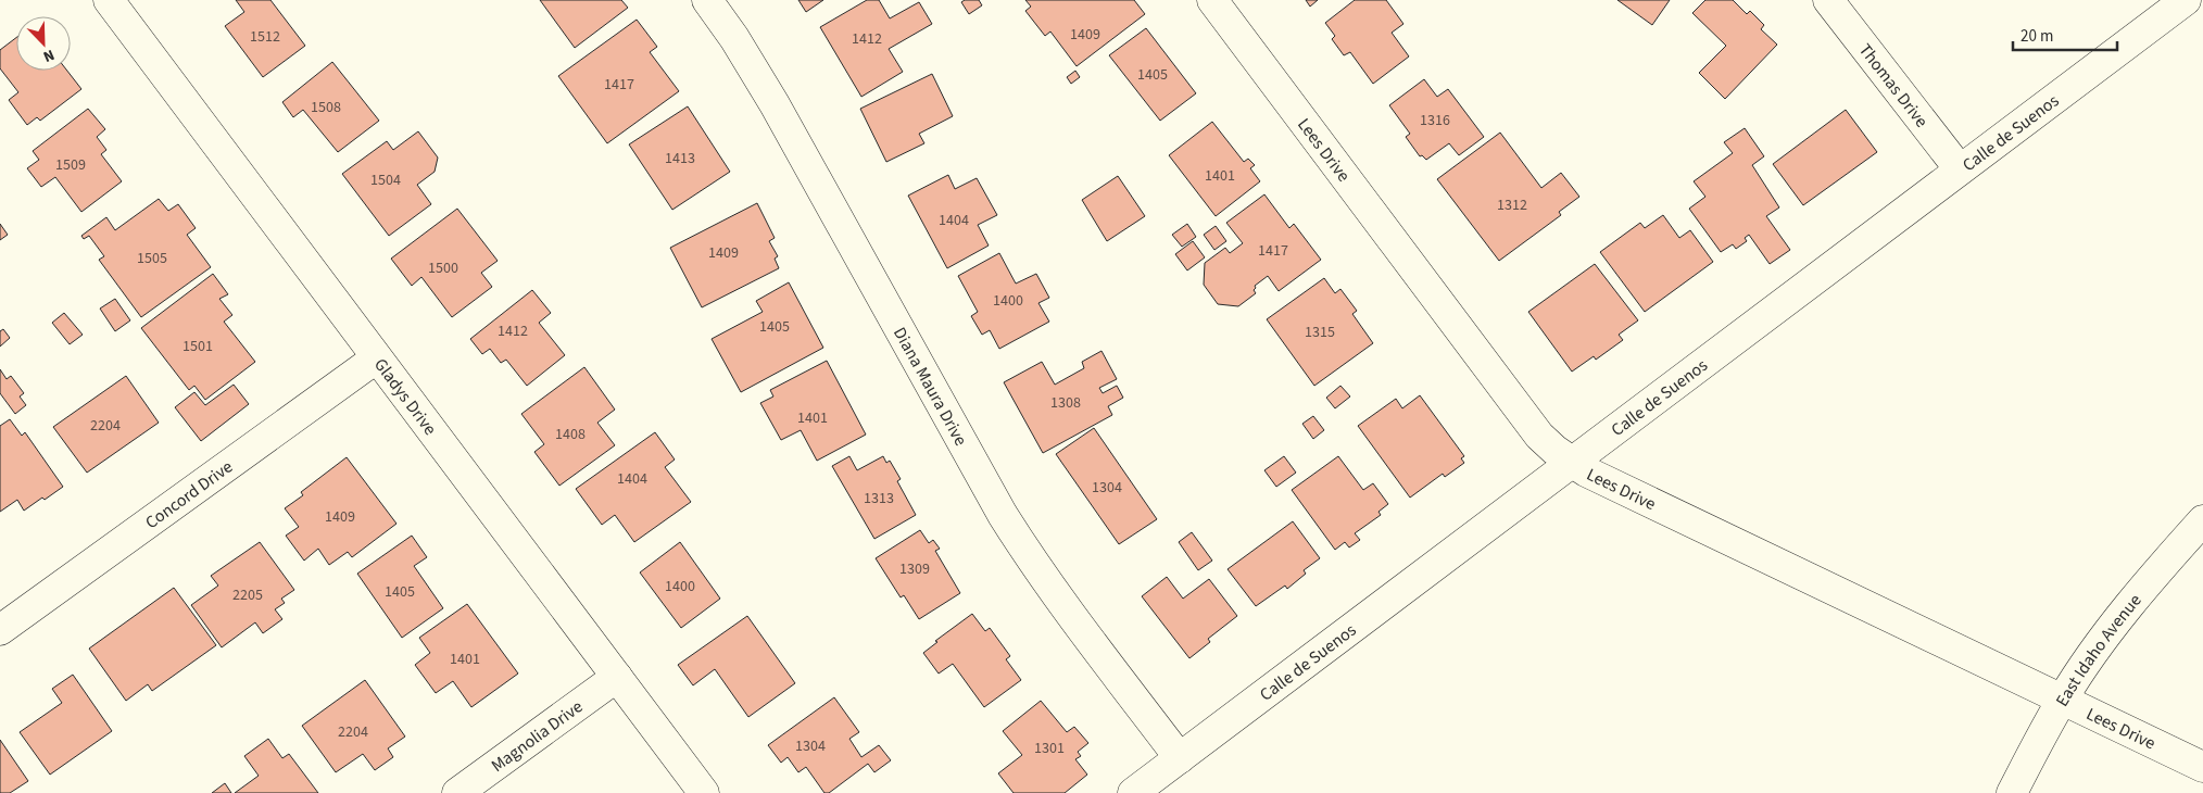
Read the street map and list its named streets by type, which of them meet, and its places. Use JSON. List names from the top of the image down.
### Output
{
  "streets": {
    "street": [
      "Thomas Drive",
      "Calle de Suenos",
      "Lees Drive",
      "Diana Maura Drive",
      "Gladys Drive",
      "Concord Drive",
      "East Idaho Avenue",
      "Magnolia Drive"
    ]
  },
  "crossings": [
    ["Thomas Drive", "Calle de Suenos"],
    ["Calle de Suenos", "Lees Drive"],
    ["Calle de Suenos", "Diana Maura Drive"],
    ["Lees Drive", "East Idaho Avenue"],
    ["Gladys Drive", "Concord Drive"],
    ["Gladys Drive", "Magnolia Drive"]
  ],
  "house_numbers": [
    "1409",
    "1512",
    "1412",
    "1405",
    "1417",
    "1508",
    "1316",
    "1413",
    "1509",
    "1401",
    "1504",
    "1312",
    "1404",
    "1417",
    "1409",
    "1505",
    "1500",
    "1400",
    "1405",
    "1412",
    "1315",
    "1501",
    "1308",
    "1401",
    "2204",
    "1408",
    "1404",
    "1304",
    "1313",
    "1409",
    "1309",
    "1400",
    "1405",
    "2205",
    "1401",
    "2204",
    "1304",
    "1301"
  ],
  "scale_bar": "20 m",
  "north": "bottom right"
}
